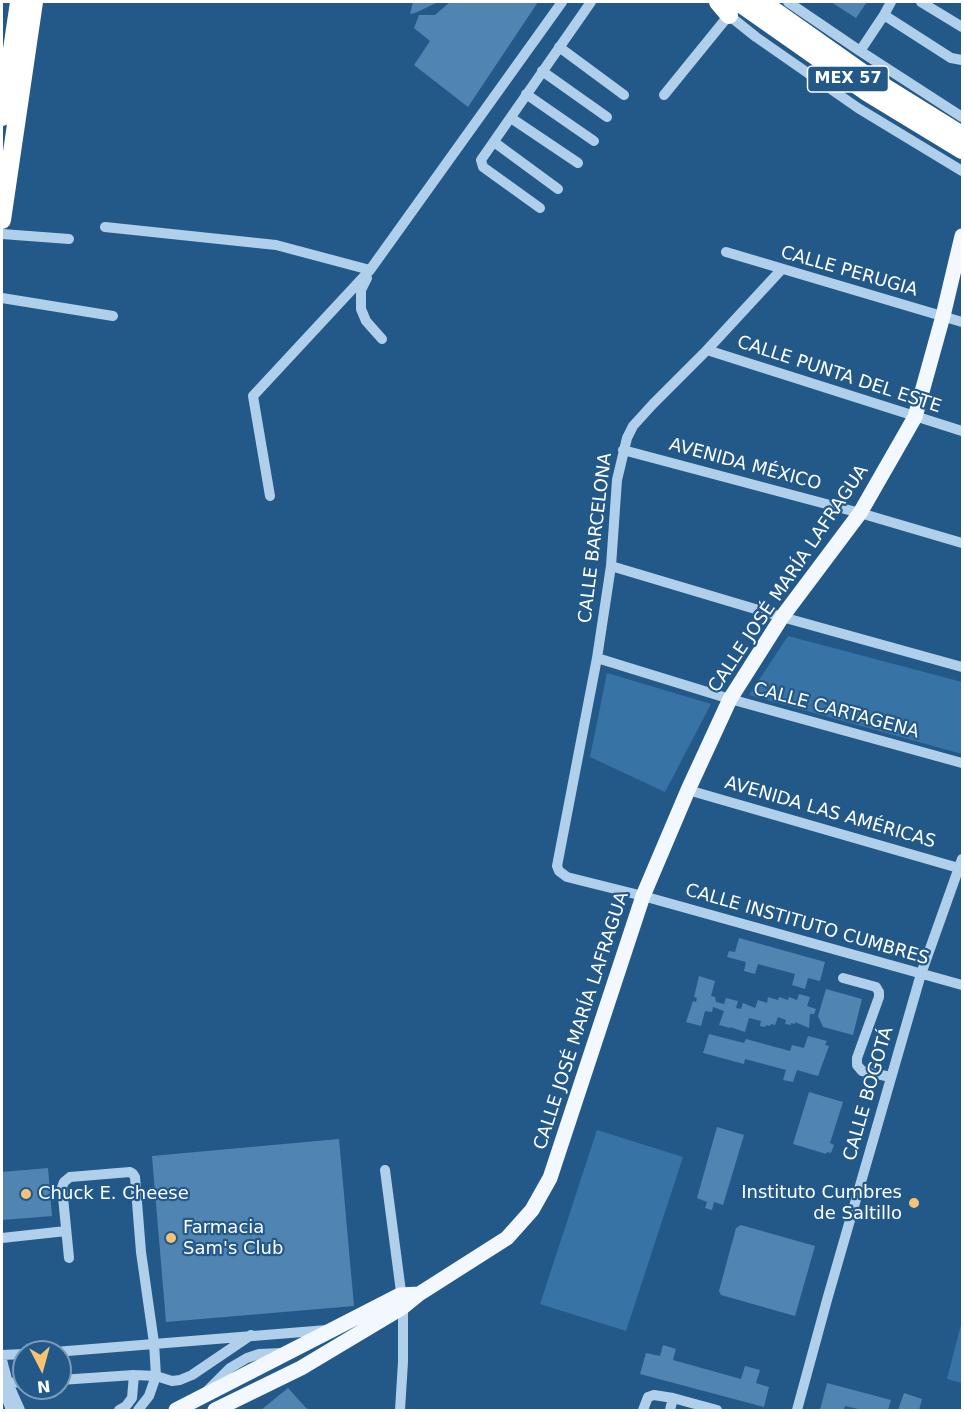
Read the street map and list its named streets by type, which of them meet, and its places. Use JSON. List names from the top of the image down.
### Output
{
  "streets": {
    "highway": ["MEX 57"],
    "main road": ["CALLE JOSÉ MARÍA LAFRAGUA"],
    "street": [
      "CALLE PERUGIA",
      "CALLE PUNTA DEL ESTE",
      "AVENIDA MÉXICO",
      "CALLE BARCELONA",
      "CALLE CARTAGENA",
      "AVENIDA LAS AMÉRICAS",
      "CALLE INSTITUTO CUMBRES",
      "CALLE BOGOTÁ"
    ]
  },
  "crossings": [
    ["CALLE PERUGIA", "CALLE BARCELONA"],
    ["CALLE PERUGIA", "CALLE JOSÉ MARÍA LAFRAGUA"],
    ["CALLE PUNTA DEL ESTE", "CALLE BARCELONA"],
    ["CALLE PUNTA DEL ESTE", "CALLE JOSÉ MARÍA LAFRAGUA"],
    ["AVENIDA MÉXICO", "CALLE BARCELONA"],
    ["AVENIDA MÉXICO", "CALLE JOSÉ MARÍA LAFRAGUA"],
    ["CALLE BARCELONA", "CALLE CARTAGENA"],
    ["CALLE BARCELONA", "CALLE INSTITUTO CUMBRES"],
    ["CALLE JOSÉ MARÍA LAFRAGUA", "CALLE CARTAGENA"],
    ["CALLE JOSÉ MARÍA LAFRAGUA", "AVENIDA LAS AMÉRICAS"],
    ["CALLE JOSÉ MARÍA LAFRAGUA", "CALLE INSTITUTO CUMBRES"],
    ["AVENIDA LAS AMÉRICAS", "CALLE BOGOTÁ"],
    ["CALLE INSTITUTO CUMBRES", "CALLE BOGOTÁ"]
  ],
  "places": ["Chuck E. Cheese", "Instituto Cumbres de Saltillo", "Farmacia Sam's Club"],
  "north": "bottom"
}
